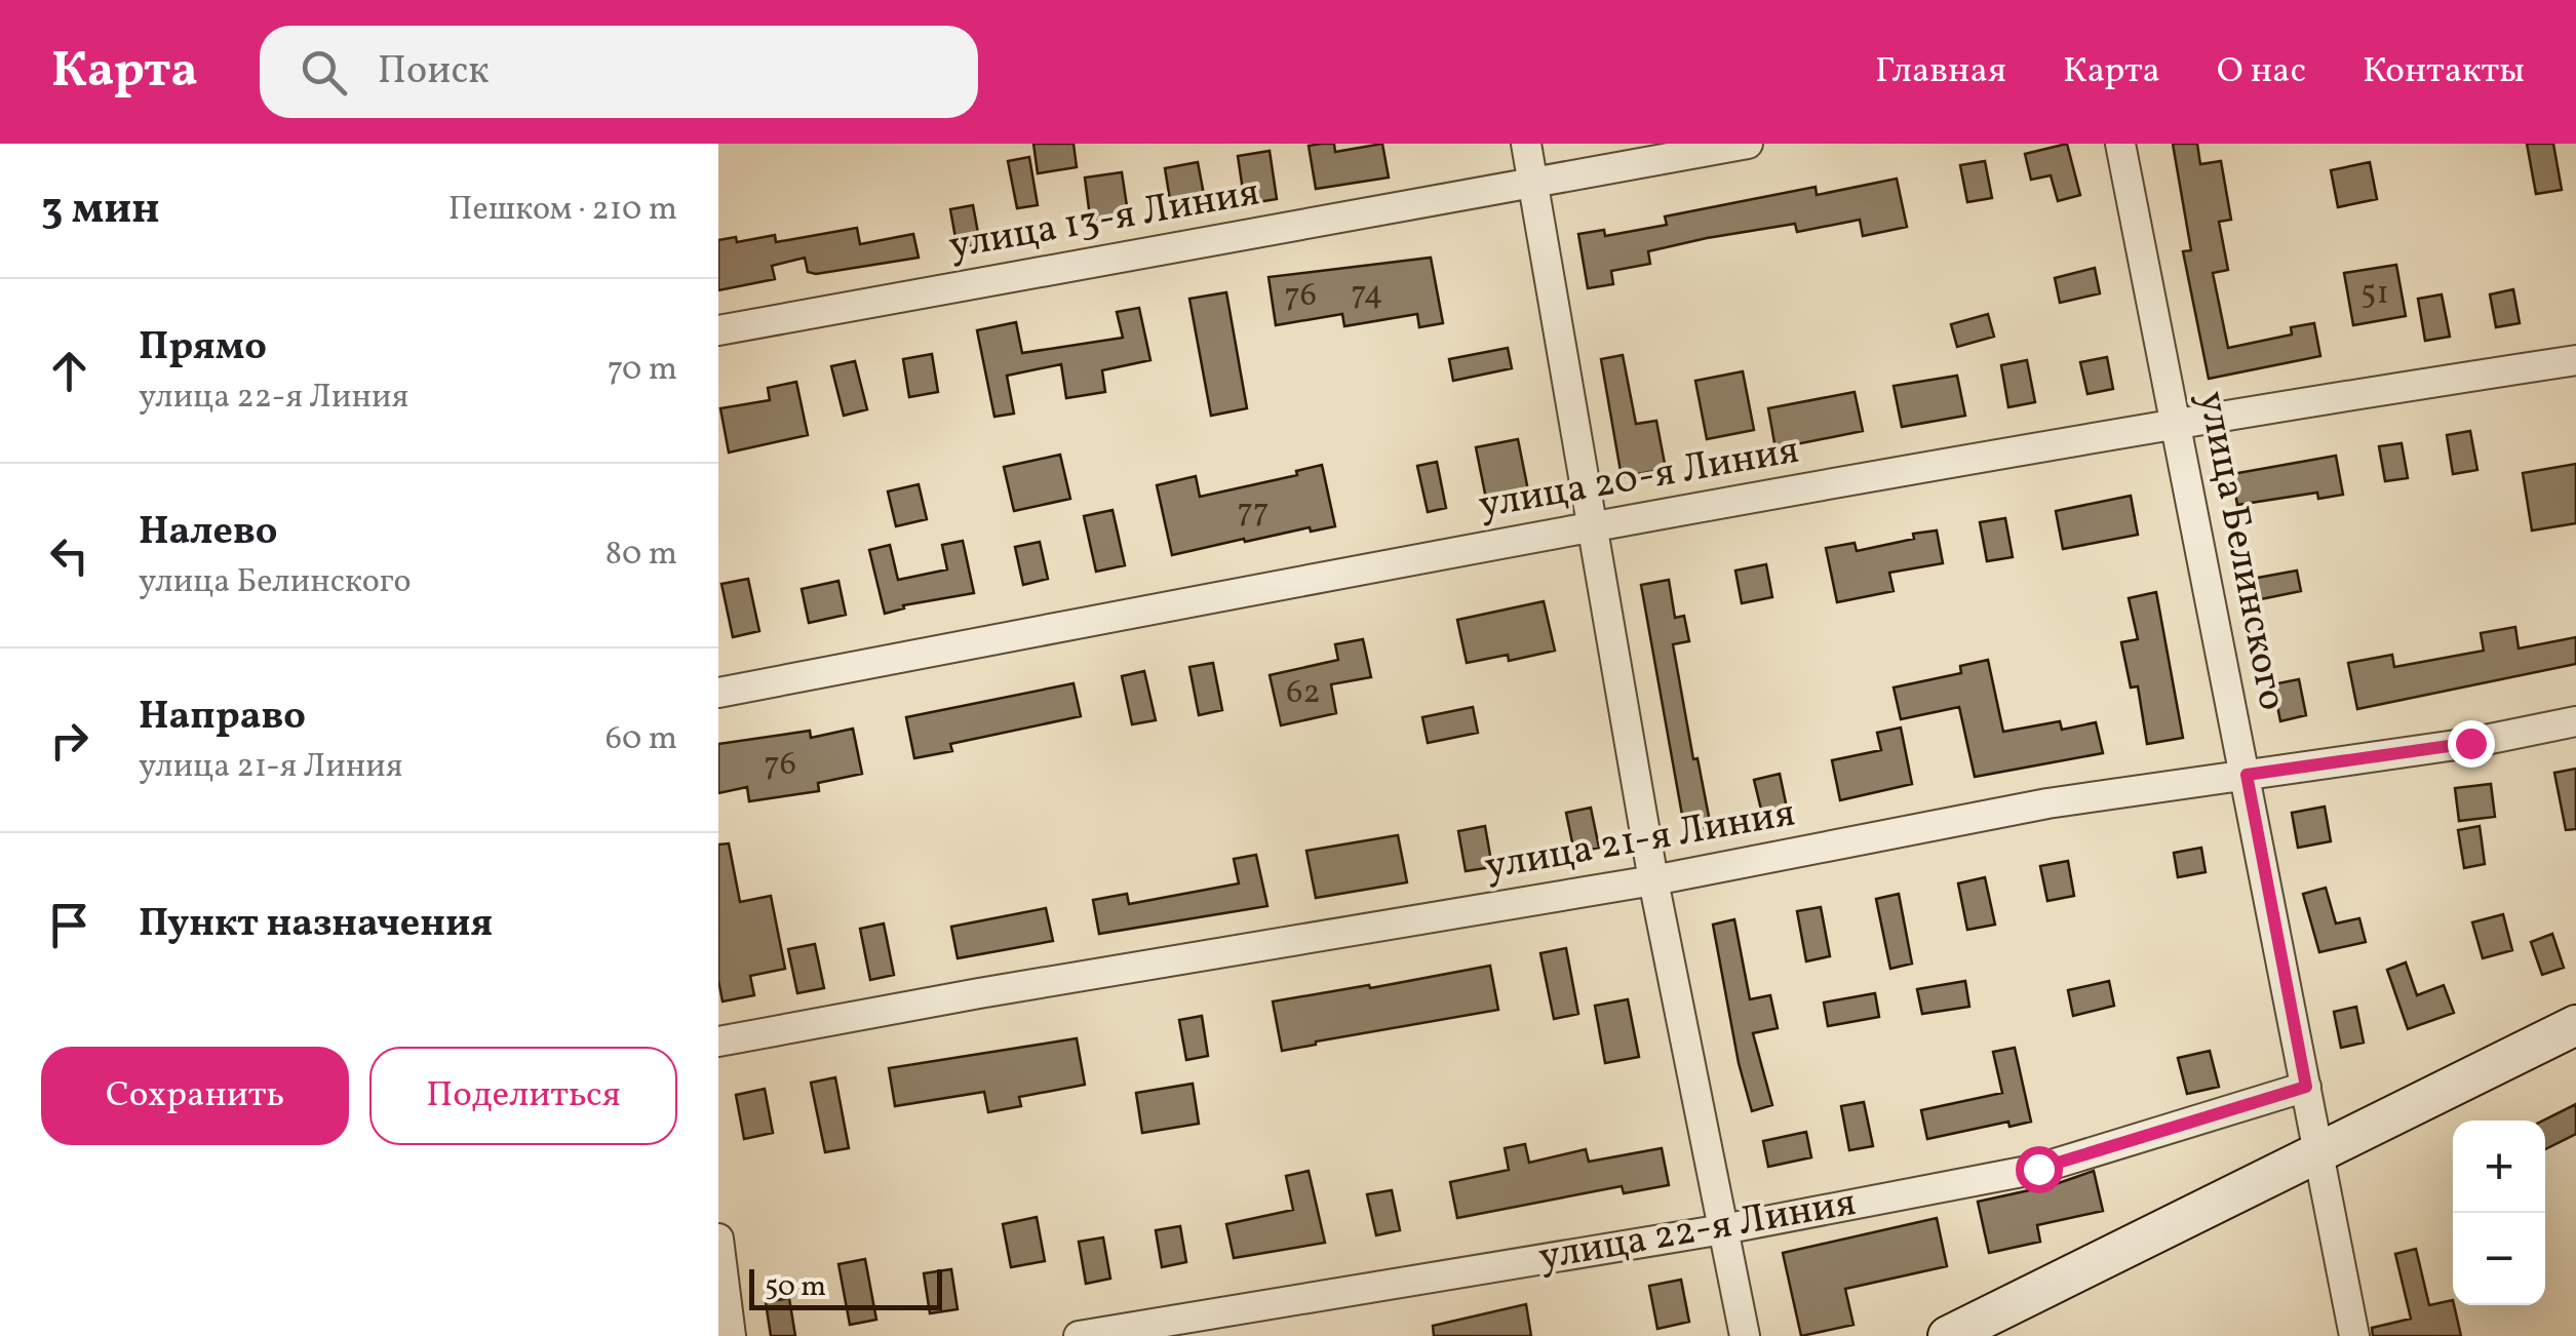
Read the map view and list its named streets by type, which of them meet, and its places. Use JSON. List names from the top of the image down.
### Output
{
  "streets": {
    "street": [
      "улица 13-я Линия",
      "улица 20-я Линия",
      "улица Белинского",
      "улица 21-я Линия",
      "улица 22-я Линия"
    ]
  },
  "crossings": [
    ["улица 20-я Линия", "улица Белинского"],
    ["улица Белинского", "улица 21-я Линия"],
    ["улица Белинского", "улица 22-я Линия"]
  ],
  "house_numbers": [
    "74",
    "51",
    "76",
    "77",
    "62",
    "76"
  ],
  "scale_bar": "50 m",
  "page": {
    "header": "Карта",
    "search": "Поиск",
    "nav": [
      "Главная",
      "Карта",
      "О нас",
      "Контакты"
    ],
    "heading": ["3 мин", "Пешком · 210 m"],
    "list": [
      ["Прямо", "улица 22-я Линия", "70 m"],
      ["Налево", "улица Белинского", "80 m"],
      ["Направо", "улица 21-я Линия", "60 m"],
      "Пункт назначения"
    ],
    "buttons": ["Сохранить", "Поделиться"],
    "map_buttons": ["+", "−"],
    "scale": "50 m"
  }
}
